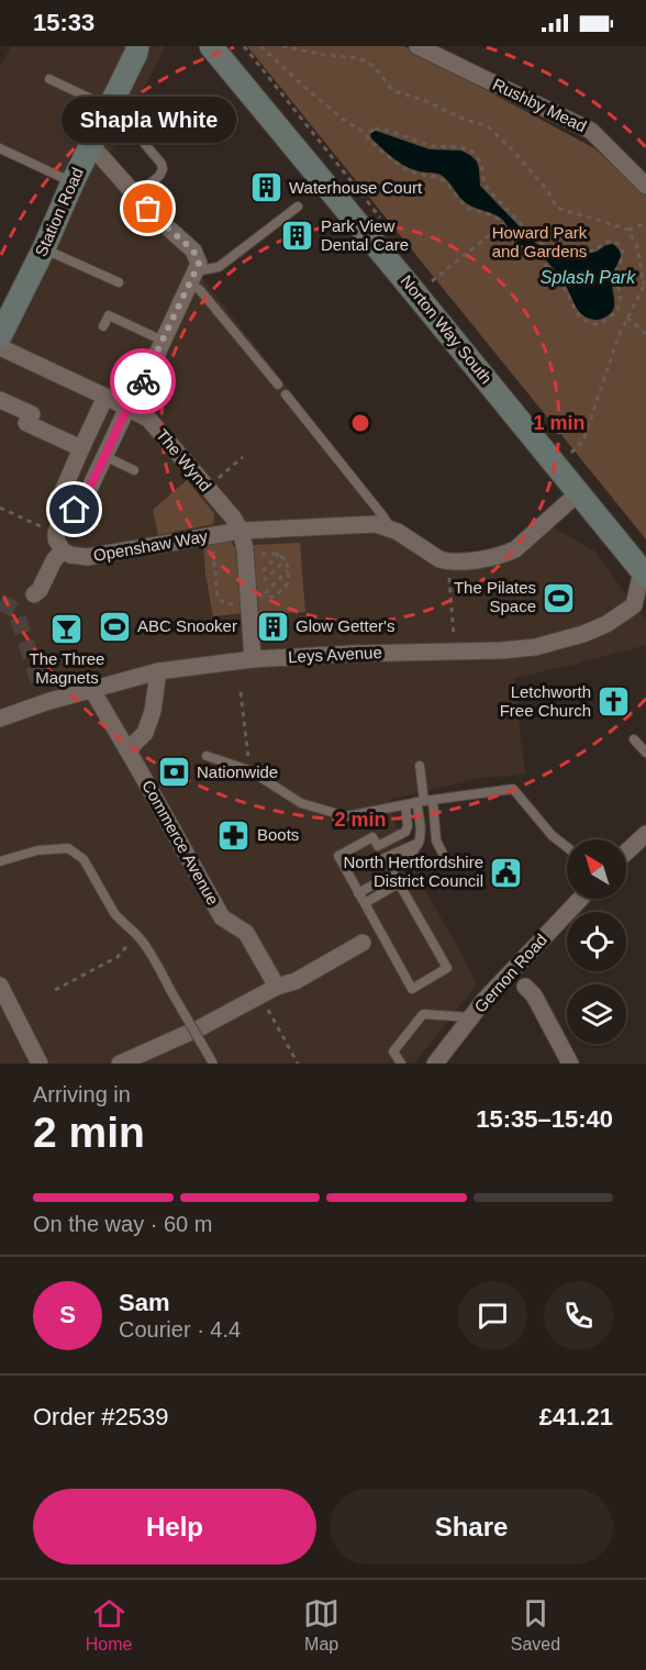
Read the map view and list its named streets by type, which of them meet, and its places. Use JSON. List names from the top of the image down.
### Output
{
  "streets": {
    "street": [
      "Rushby Mead",
      "Station Road",
      "Norton Way South",
      "The Wynd",
      "Openshaw Way",
      "Leys Avenue",
      "Commerce Avenue",
      "Gernon Road"
    ]
  },
  "crossings": [
    ["Norton Way South", "Leys Avenue"],
    ["The Wynd", "Openshaw Way"],
    ["Leys Avenue", "Commerce Avenue"]
  ],
  "water": ["Splash Park"],
  "parks": ["Howard Park and Gardens"],
  "places": {
    "building": ["Waterhouse Court", "Park View Dental Care", "Glow Getter's"],
    "other": ["Shapla White"],
    "sports": ["The Pilates Space", "ABC Snooker"],
    "bar": ["The Three Magnets"],
    "church": ["Letchworth Free Church"],
    "bank": ["Nationwide"],
    "pharmacy": ["Boots"],
    "public building": ["North Hertfordshire District Council"]
  },
  "north": "top left",
  "page": {
    "status": "15:33",
    "bubble": "Shapla White",
    "heading": ["2 min", "Arriving in", "15:35–15:40"],
    "panel": [
      "Sam",
      "Courier · 4.4",
      "Order #2539",
      "£41.21"
    ],
    "bar": "On the way · 60 m",
    "round": "S",
    "buttons": ["Help", "Share"],
    "tabs": ["Home", "Map", "Saved"]
  },
  "rings": ["1 min", "2 min"]
}
